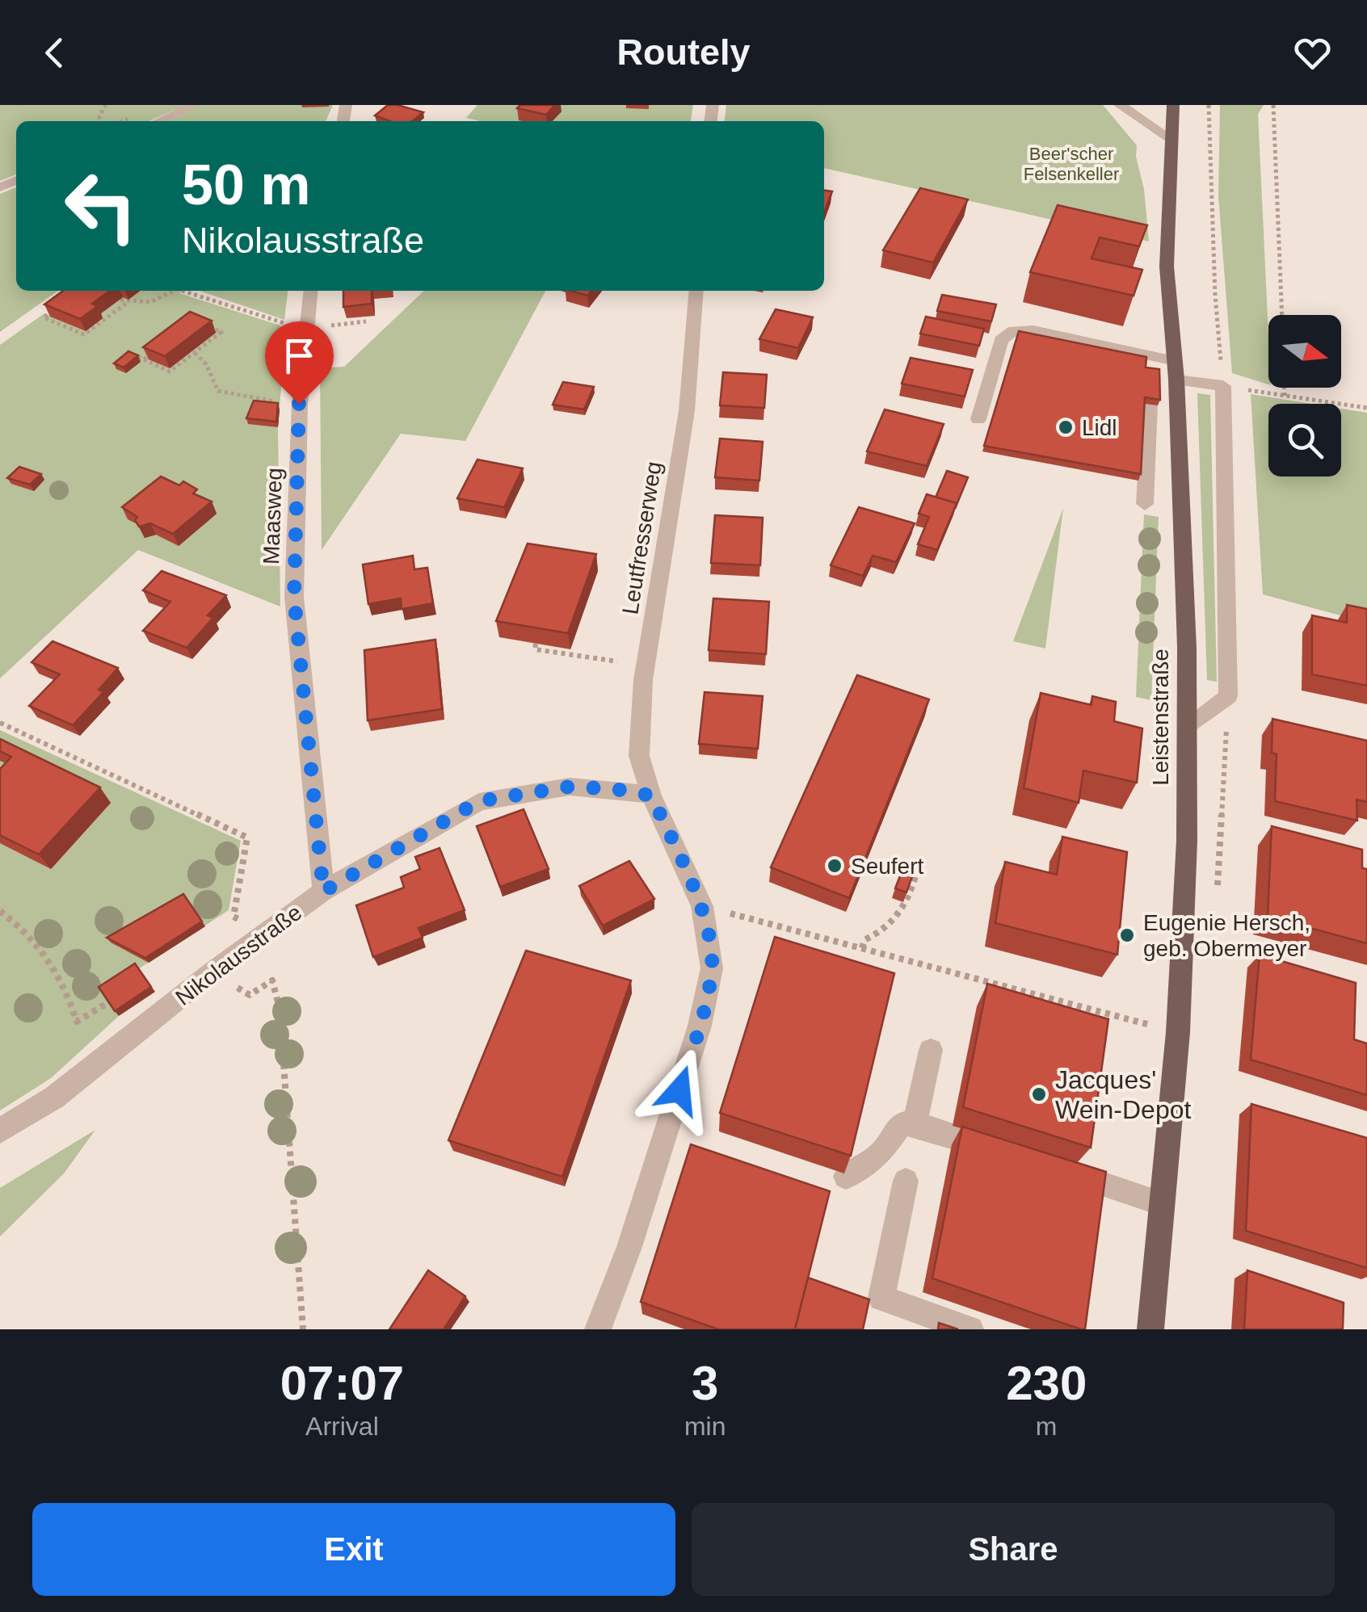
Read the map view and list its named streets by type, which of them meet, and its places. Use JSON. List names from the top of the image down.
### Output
{
  "streets": {
    "main road": ["Leistenstraße"],
    "street": ["Maasweg", "Leutfresserweg", "Nikolausstraße"]
  },
  "crossings": [
    ["Maasweg", "Nikolausstraße"],
    ["Leutfresserweg", "Nikolausstraße"]
  ],
  "parks": ["Beer'scher Felsenkeller"],
  "places": [
    "Lidl",
    "Seufert",
    "Eugenie Hersch, geb. Obermeyer",
    "Jacques' Wein-Depot"
  ],
  "north": "right",
  "page": {
    "header": "Routely",
    "turn": ["50 m", "Nikolausstraße"],
    "eta": [
      "07:07",
      "Arrival",
      "3",
      "min",
      "230",
      "m"
    ],
    "buttons": ["Exit", "Share"]
  }
}
